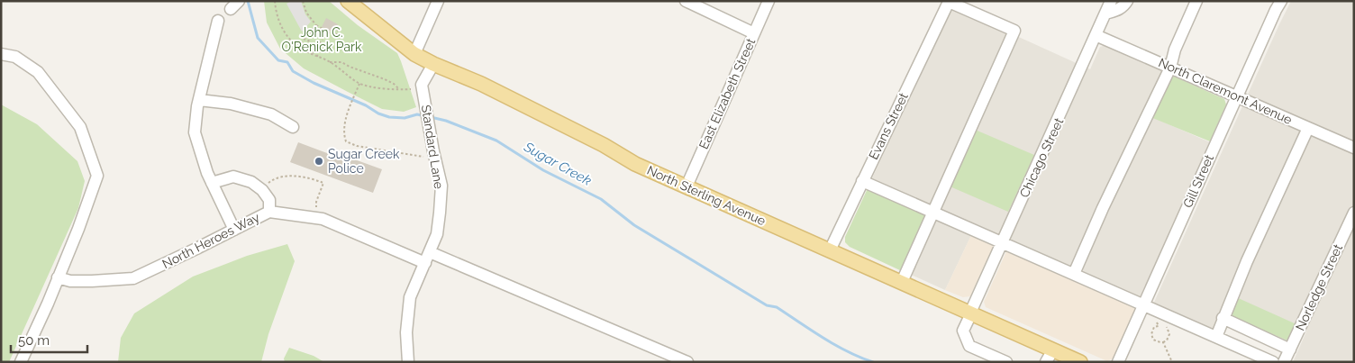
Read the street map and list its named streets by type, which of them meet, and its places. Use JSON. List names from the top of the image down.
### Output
{
  "streets": {
    "main road": ["North Sterling Avenue"],
    "street": [
      "North Claremont Avenue",
      "East Elizabeth Street",
      "Evans Street",
      "Standard Lane",
      "Chicago Street",
      "Gill Street",
      "North Heroes Way",
      "Norledge Street"
    ]
  },
  "crossings": [
    ["North Claremont Avenue", "Chicago Street"],
    ["North Claremont Avenue", "Gill Street"],
    ["East Elizabeth Street", "North Sterling Avenue"],
    ["Evans Street", "North Sterling Avenue"],
    ["Standard Lane", "North Sterling Avenue"],
    ["Standard Lane", "North Heroes Way"],
    ["Chicago Street", "North Sterling Avenue"]
  ],
  "water": ["Sugar Creek"],
  "parks": ["John C. O'Renick Park"],
  "places": ["Sugar Creek Police"],
  "scale_bar": "50 m"
}
